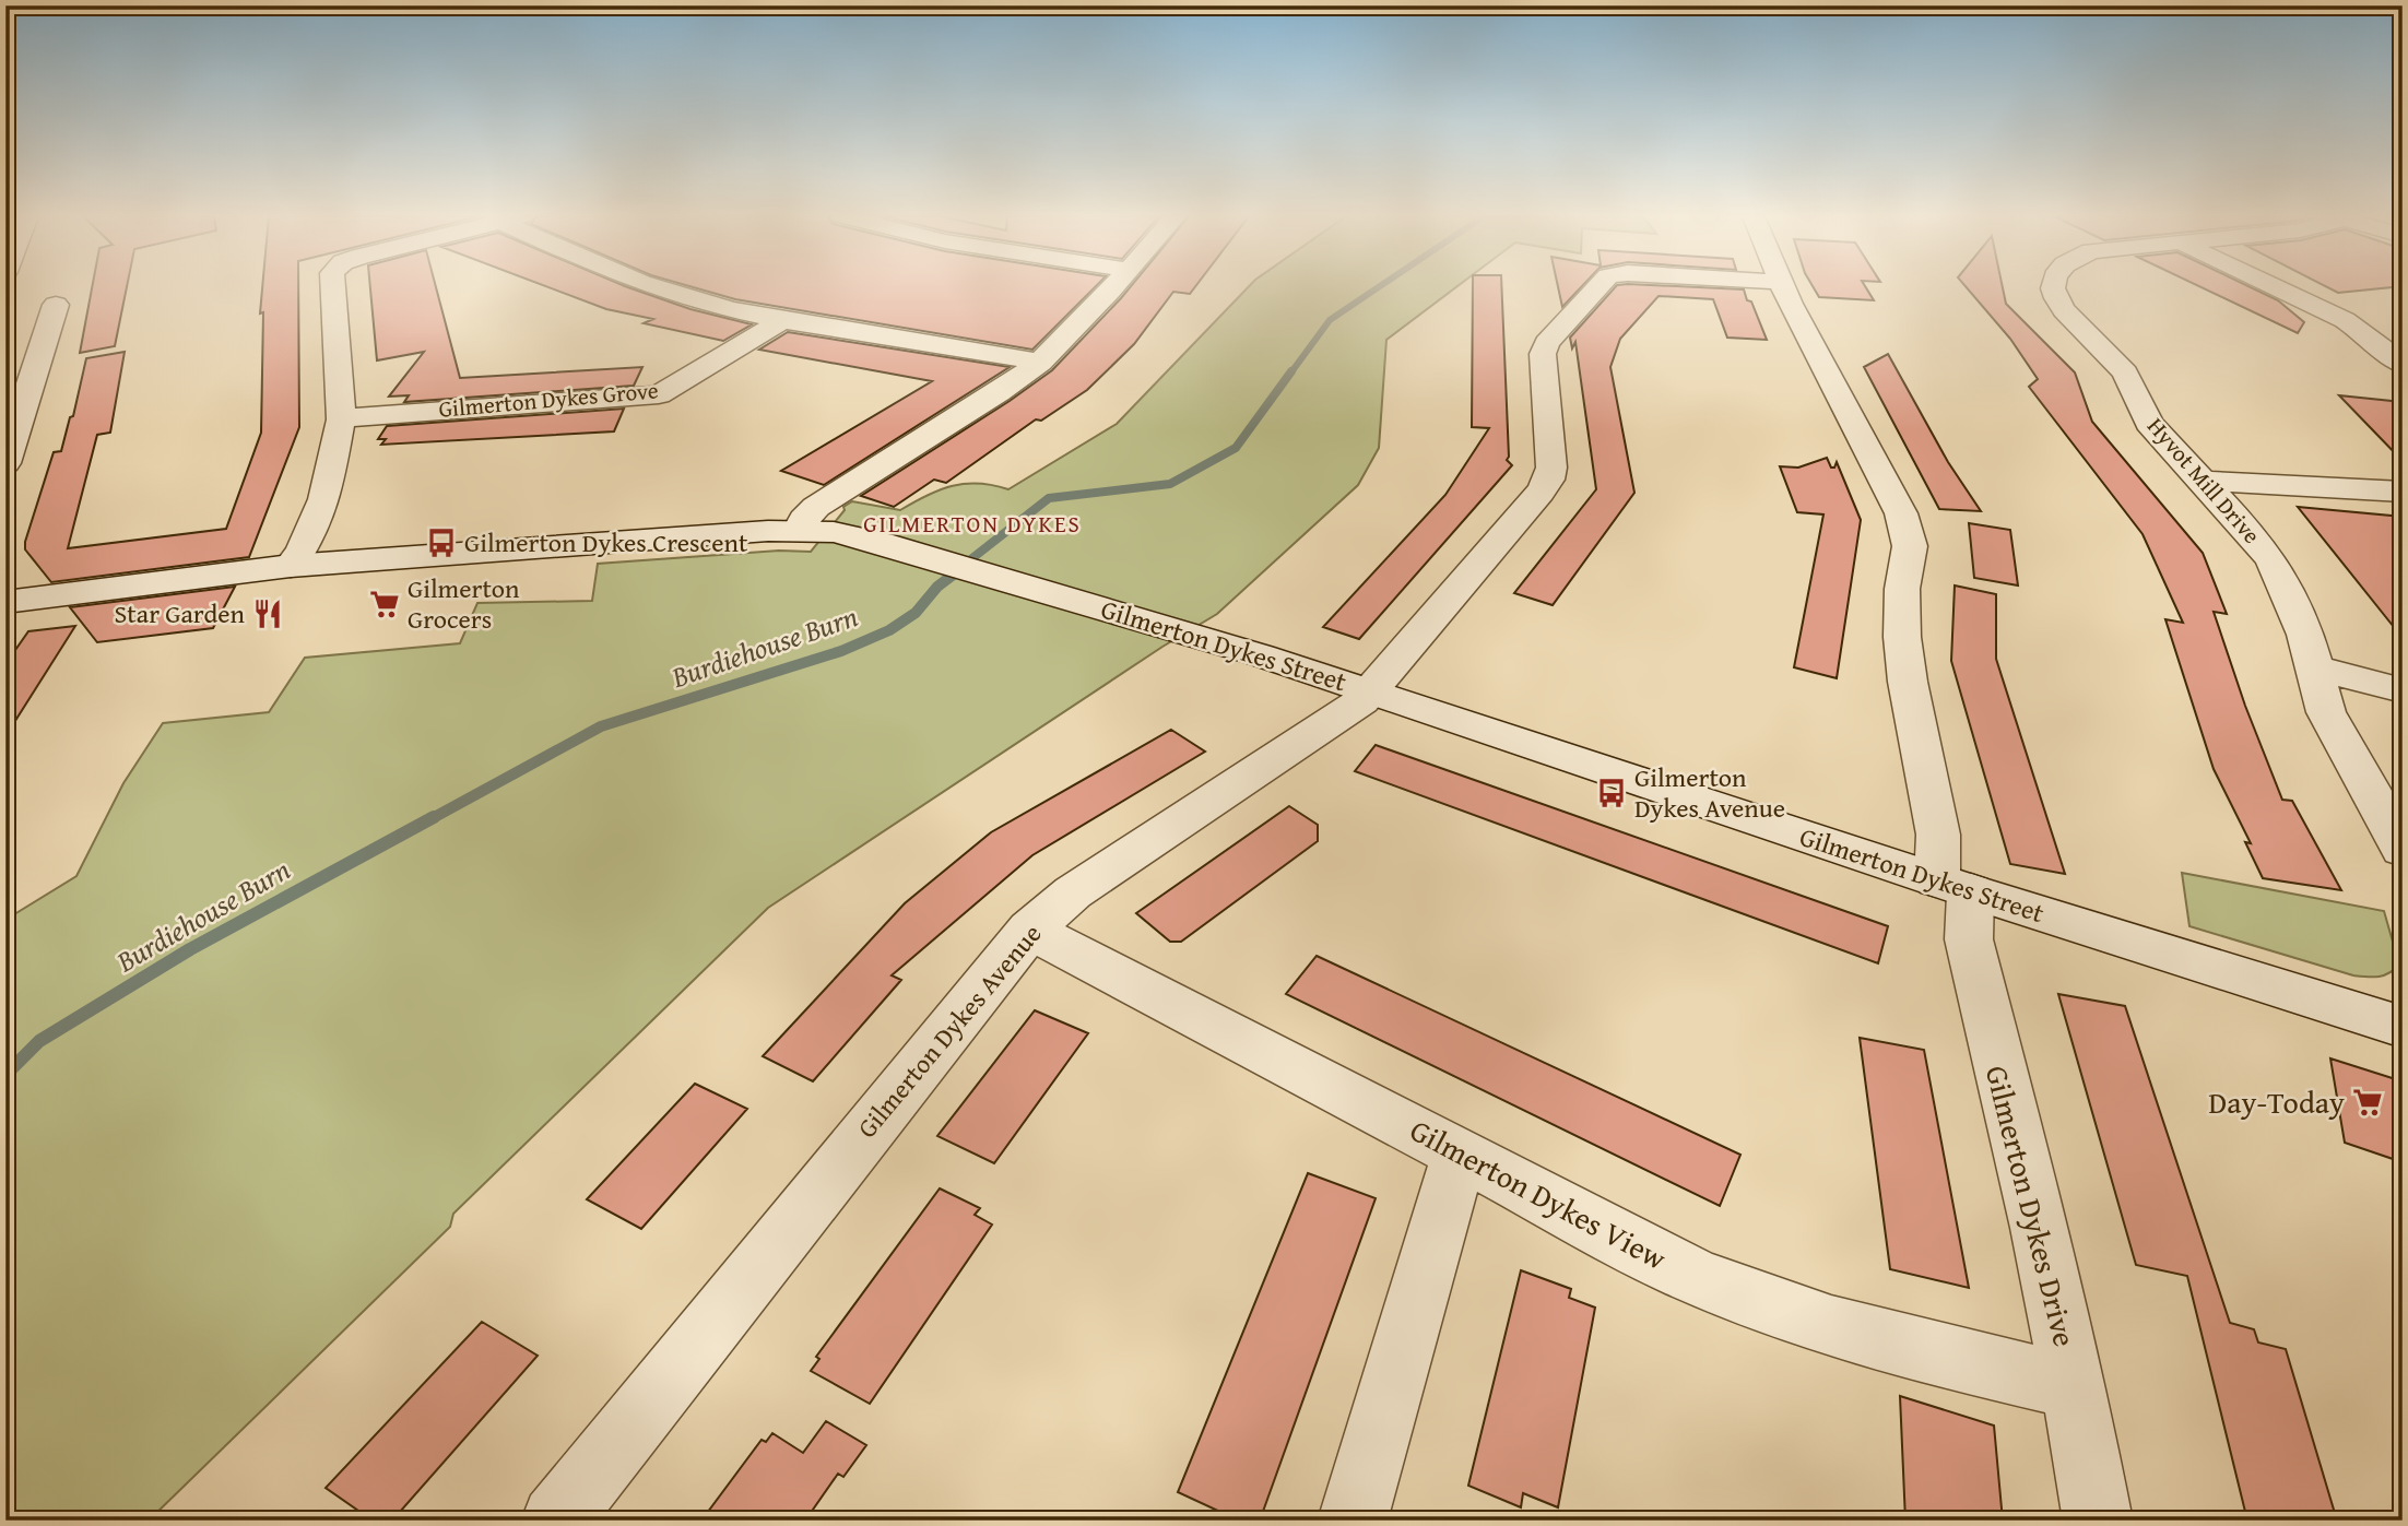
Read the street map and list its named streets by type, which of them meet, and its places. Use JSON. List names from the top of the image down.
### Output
{
  "streets": {
    "street": [
      "Gilmerton Dykes Grove",
      "Hyvot Mill Drive",
      "Gilmerton Dykes Street",
      "Gilmerton Dykes Avenue",
      "Gilmerton Dykes View",
      "Gilmerton Dykes Drive"
    ]
  },
  "crossings": [
    ["Gilmerton Dykes Street", "Gilmerton Dykes Avenue"],
    ["Gilmerton Dykes Street", "Gilmerton Dykes Drive"],
    ["Gilmerton Dykes Avenue", "Gilmerton Dykes View"],
    ["Gilmerton Dykes View", "Gilmerton Dykes Drive"]
  ],
  "districts": ["GILMERTON DYKES"],
  "water": ["Burdiehouse Burn"],
  "places": {
    "bus stop": ["Gilmerton Dykes Crescent", "Gilmerton Dykes Avenue"],
    "supermarket": ["Gilmerton Grocers", "Day-Today"],
    "restaurant": ["Star Garden"]
  }
}
